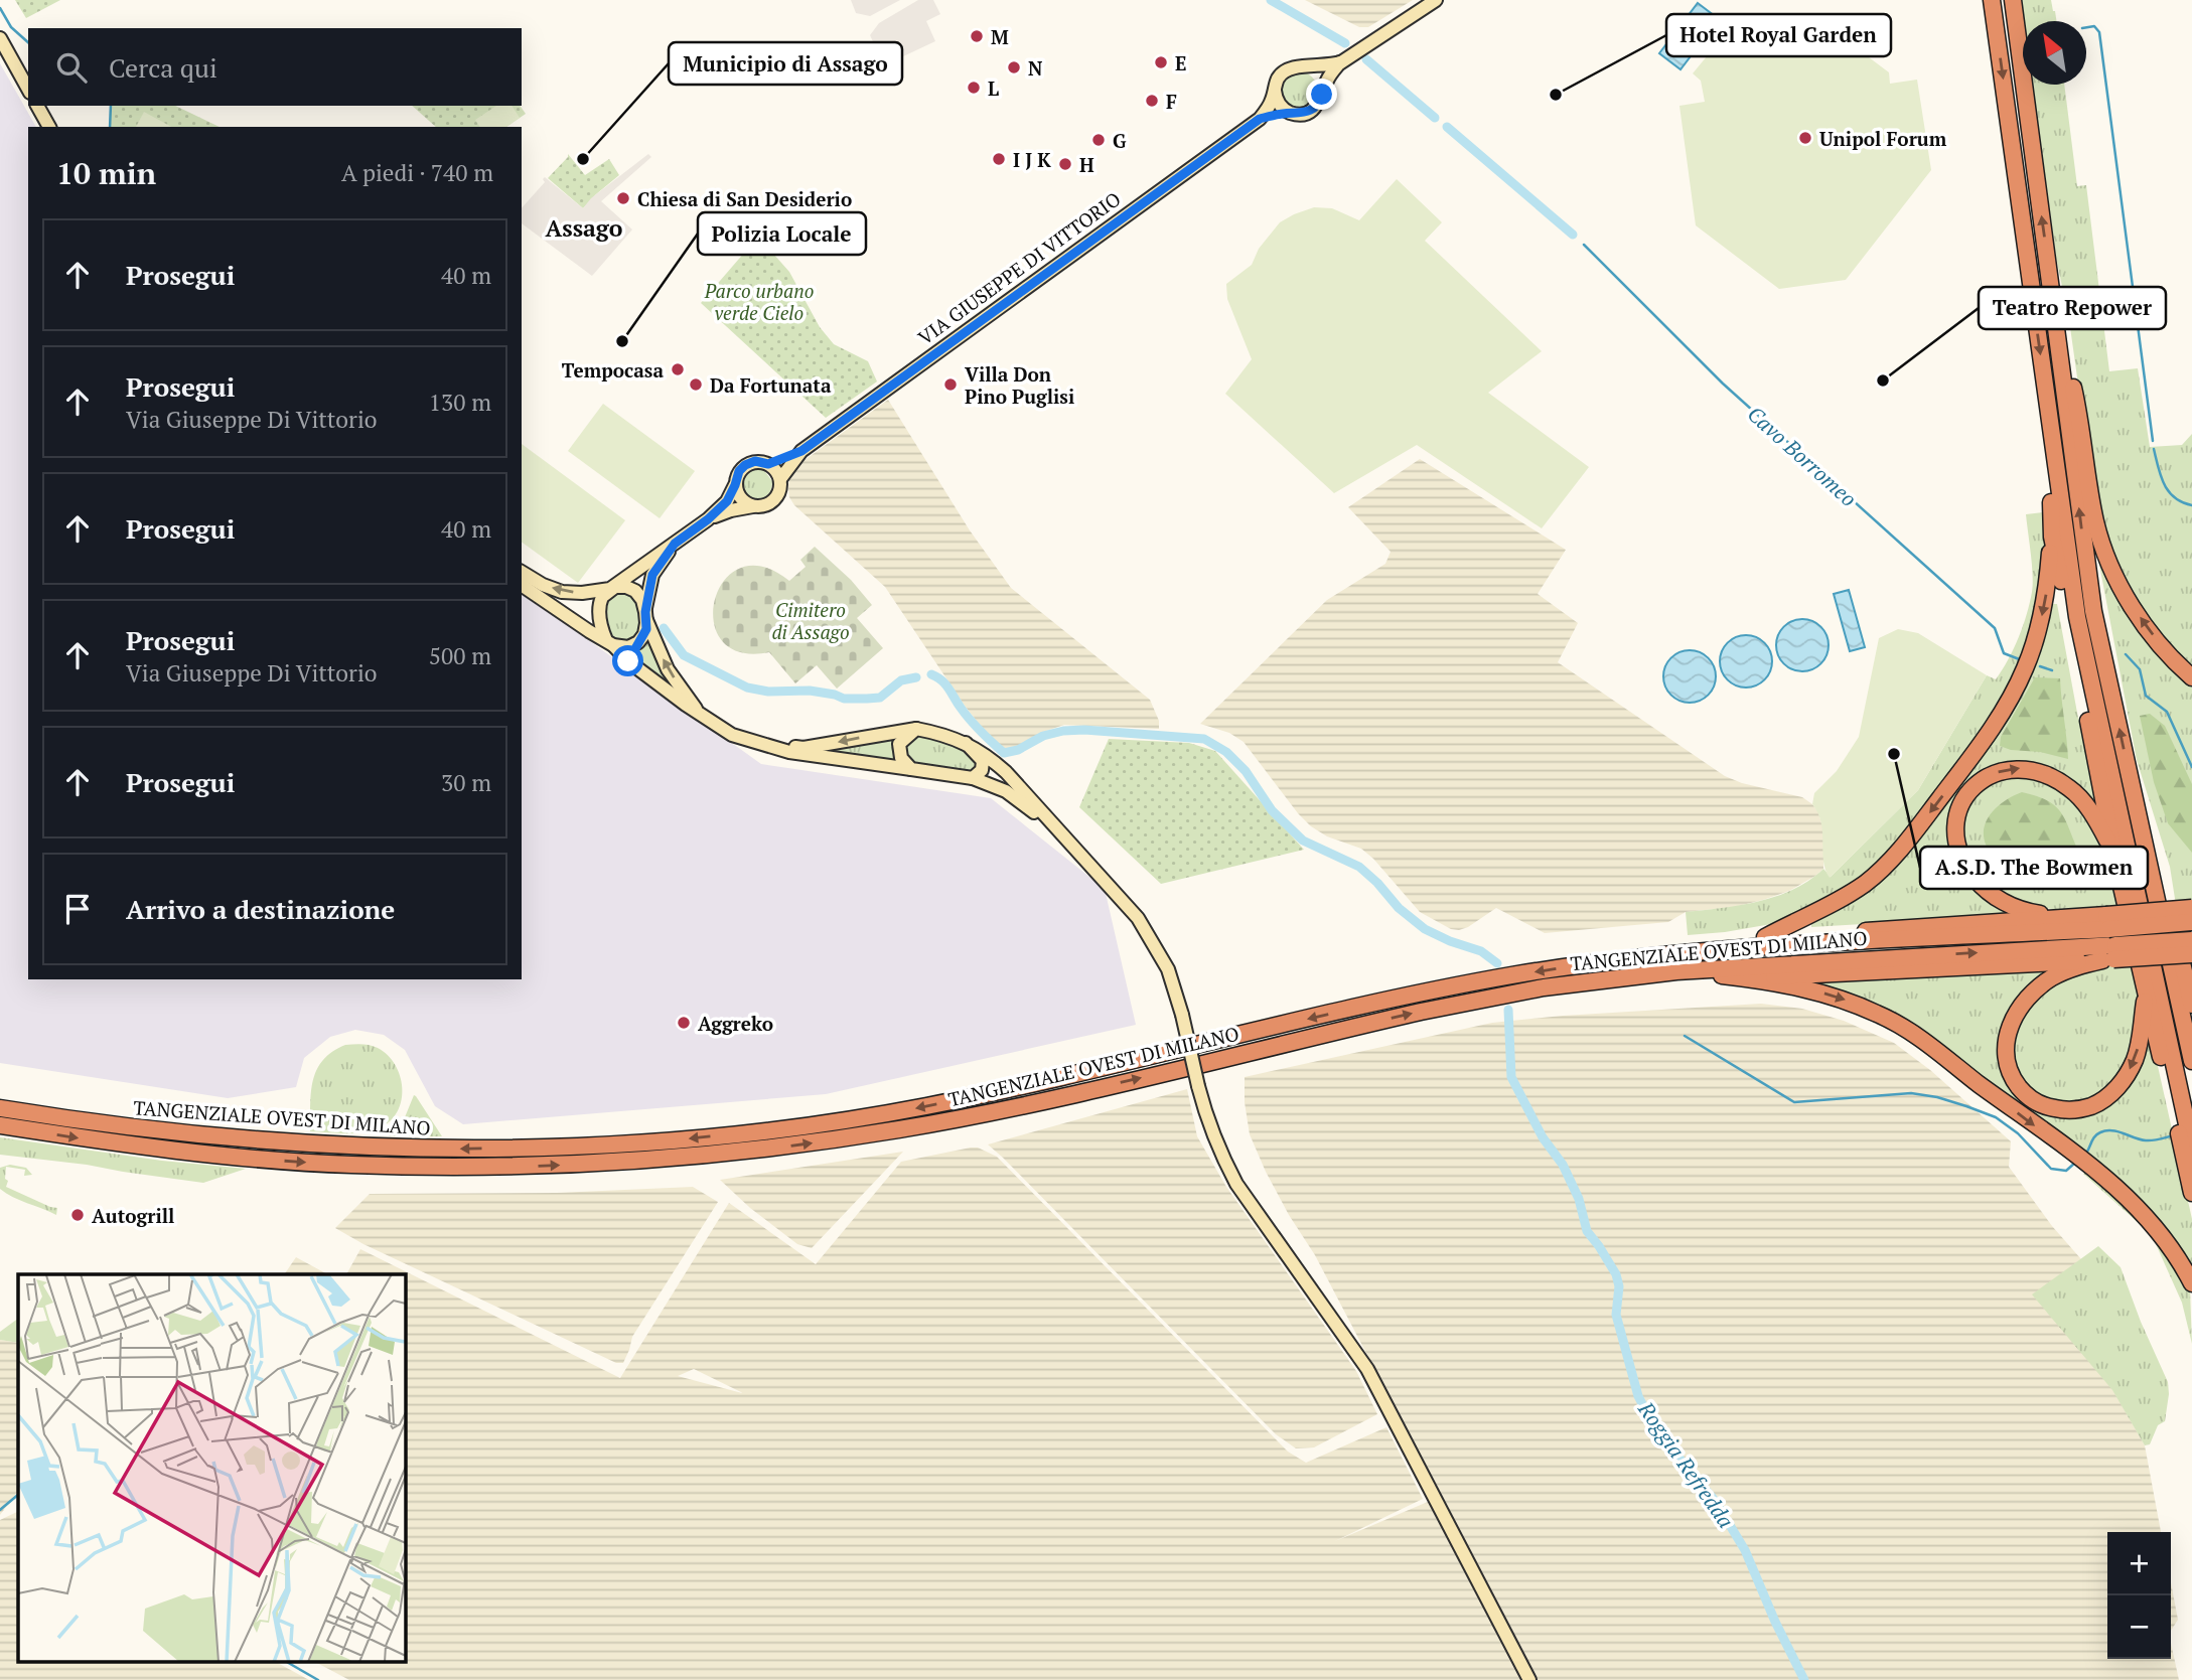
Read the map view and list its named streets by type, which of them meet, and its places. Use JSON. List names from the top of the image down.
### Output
{
  "streets": {
    "highway": ["TANGENZIALE OVEST DI MILANO"],
    "street": ["VIA GIUSEPPE DI VITTORIO"]
  },
  "districts": ["Assago"],
  "water": ["Cavo Borromeo", "Roggia Refredda"],
  "parks": ["Parco urbano verde Cielo", "Cimitero di Assago"],
  "places": [
    "M",
    "E",
    "N",
    "L",
    "Hotel Royal Garden",
    "F",
    "Unipol Forum",
    "G",
    "Municipio di Assago",
    "I J K",
    "H",
    "Chiesa di San Desiderio",
    "Polizia Locale",
    "Tempocasa",
    "Teatro Repower",
    "Da Fortunata",
    "Villa Don Pino Puglisi",
    "A.S.D. The Bowmen",
    "Aggreko",
    "Autogrill"
  ],
  "north": "top left",
  "page": {
    "search": "Cerca qui",
    "heading": ["10 min", "A piedi · 740 m"],
    "list": [
      ["Prosegui", "40 m"],
      ["Prosegui", "Via Giuseppe Di Vittorio", "130 m"],
      ["Prosegui", "40 m"],
      ["Prosegui", "Via Giuseppe Di Vittorio", "500 m"],
      ["Prosegui", "30 m"],
      "Arrivo a destinazione"
    ],
    "map_buttons": ["+", "−"]
  }
}
